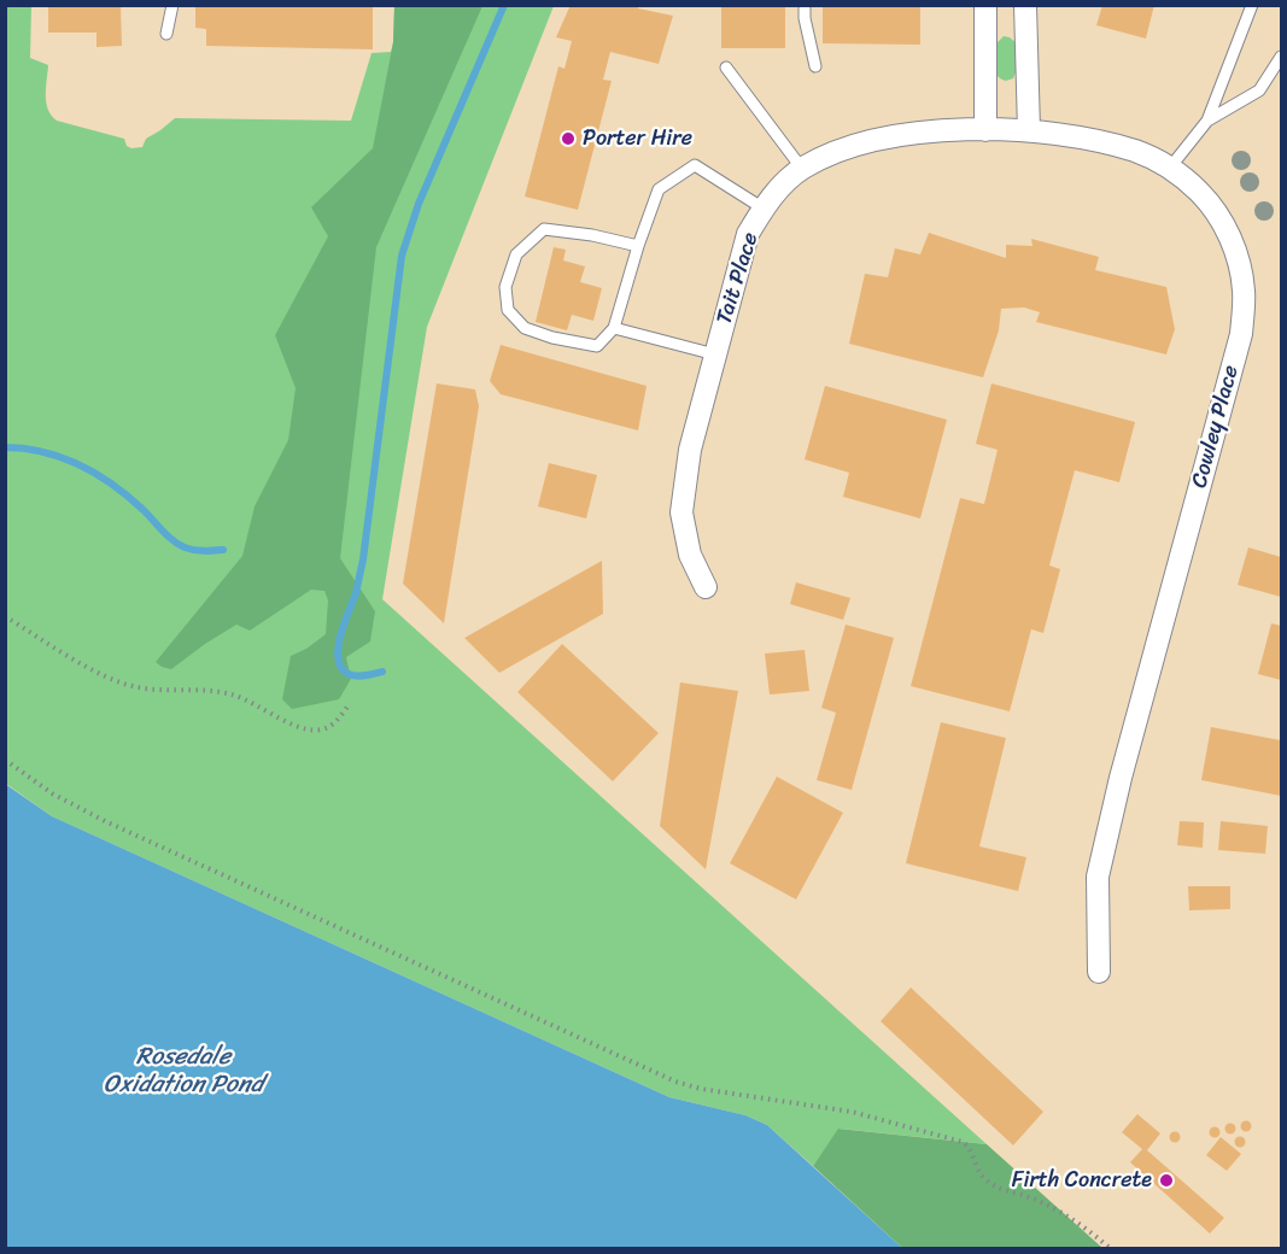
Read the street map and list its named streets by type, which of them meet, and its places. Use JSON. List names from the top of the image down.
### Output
{
  "streets": {
    "street": ["Tait Place", "Cowley Place"]
  },
  "crossings": [
    ["Tait Place", "Cowley Place"]
  ],
  "water": ["Rosedale Oxidation Pond"],
  "places": ["Porter Hire", "Firth Concrete"]
}
